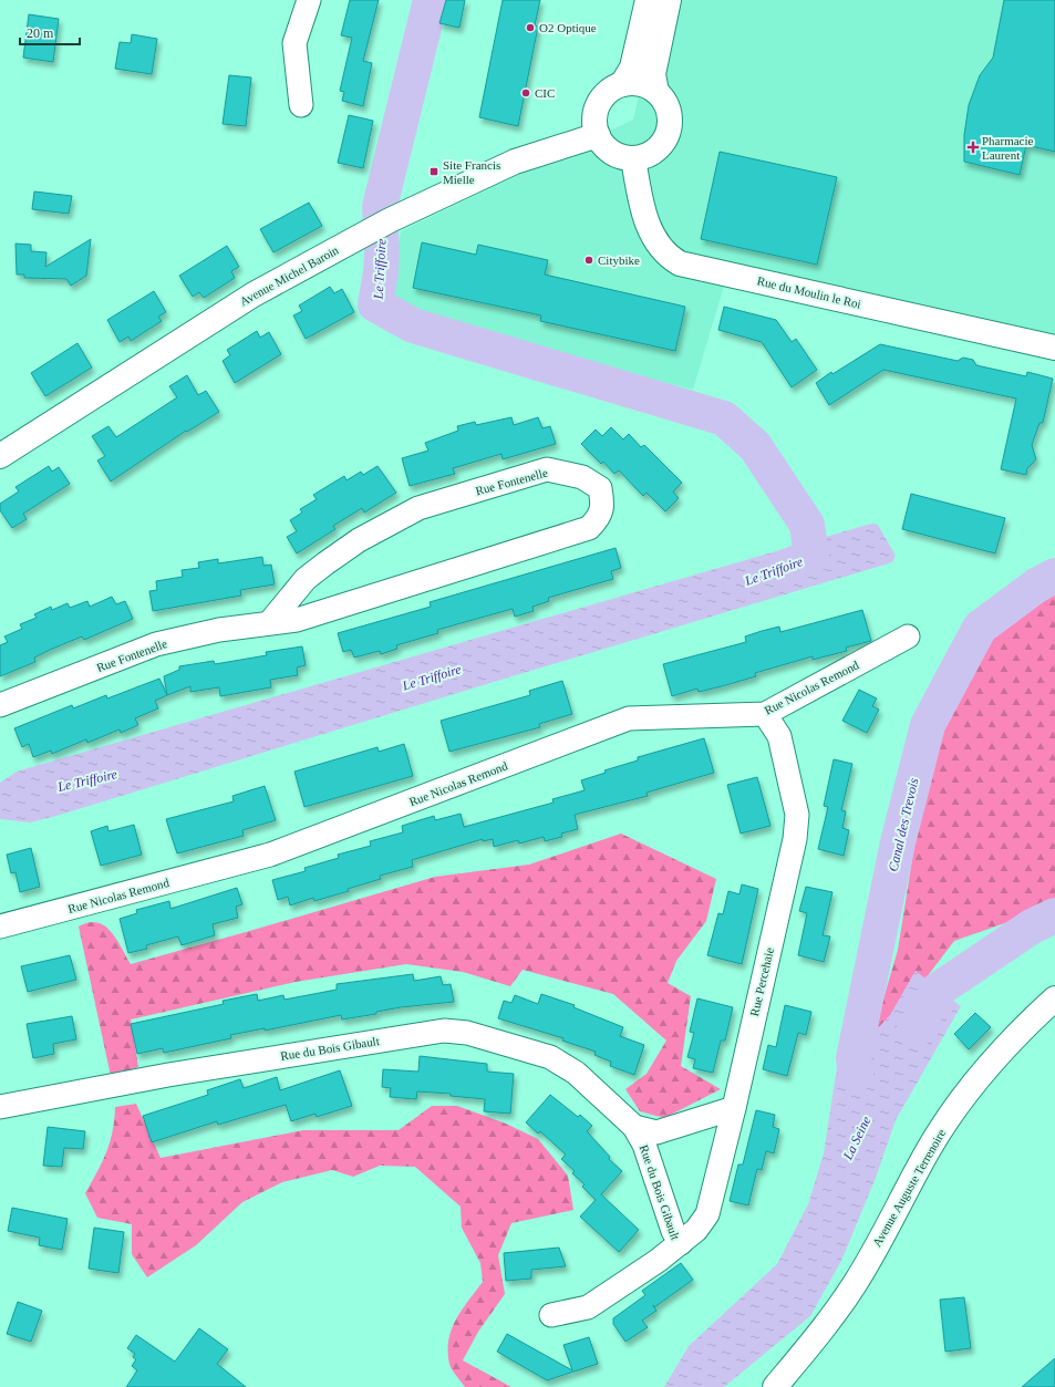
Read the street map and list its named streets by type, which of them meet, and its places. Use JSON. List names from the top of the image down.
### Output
{
  "streets": {
    "street": [
      "Avenue Michel Baroin",
      "Rue du Moulin le Roi",
      "Rue Fontenelle",
      "Rue Nicolas Remond",
      "Rue Percehaie",
      "Rue du Bois Gibault",
      "Avenue Auguste Terrenoire"
    ]
  },
  "crossings": [
    ["Avenue Michel Baroin", "Rue du Moulin le Roi"],
    ["Rue Nicolas Remond", "Rue Percehaie"],
    ["Rue Percehaie", "Rue du Bois Gibault"]
  ],
  "water": ["Le Triffoire", "Canal des Trevois", "La Seine"],
  "places": {
    "other": ["O2 Optique", "CIC", "Citybike"],
    "health": ["Pharmacie Laurent"],
    "transit": ["Site Francis Mielle"]
  },
  "scale_bar": "20 m"
}
